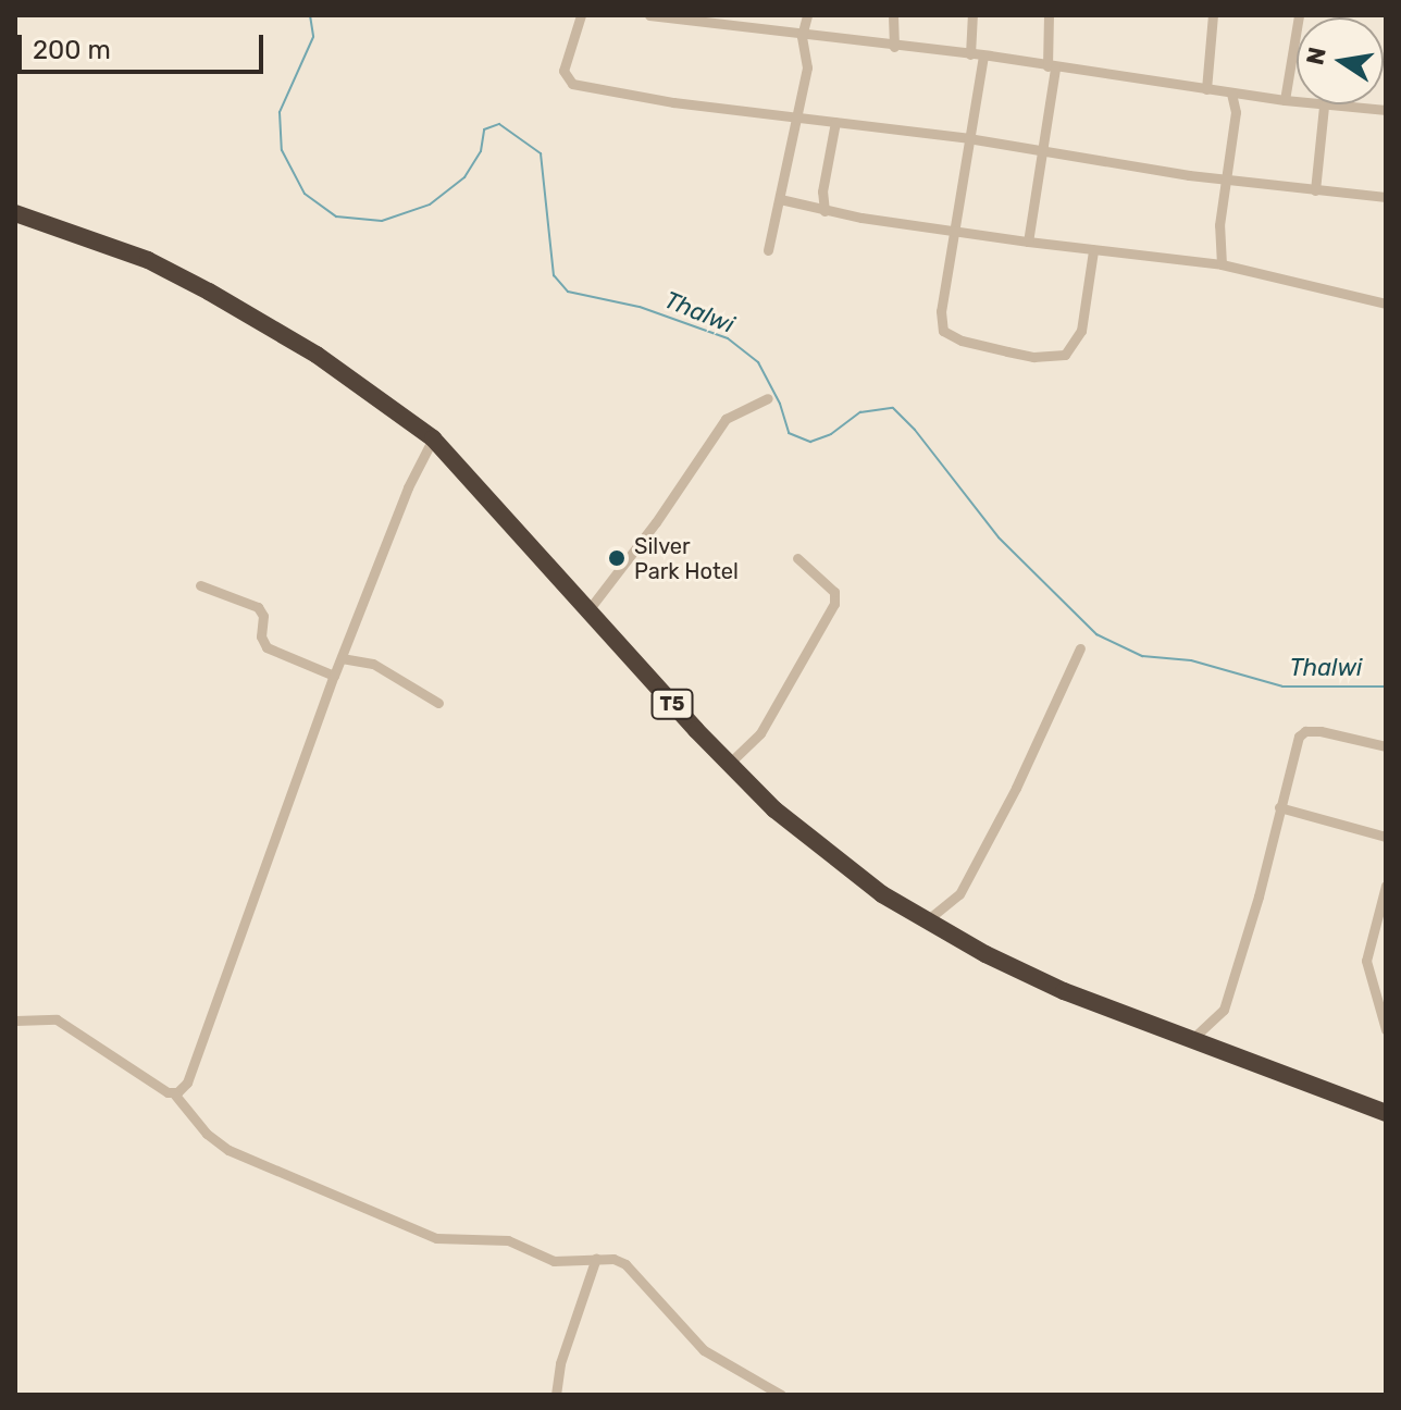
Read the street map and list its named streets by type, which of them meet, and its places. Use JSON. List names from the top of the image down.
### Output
{
  "streets": {
    "highway": ["T5"]
  },
  "water": ["Thalwi"],
  "places": ["Silver Park Hotel"],
  "scale_bar": "200 m",
  "north": "left"
}
